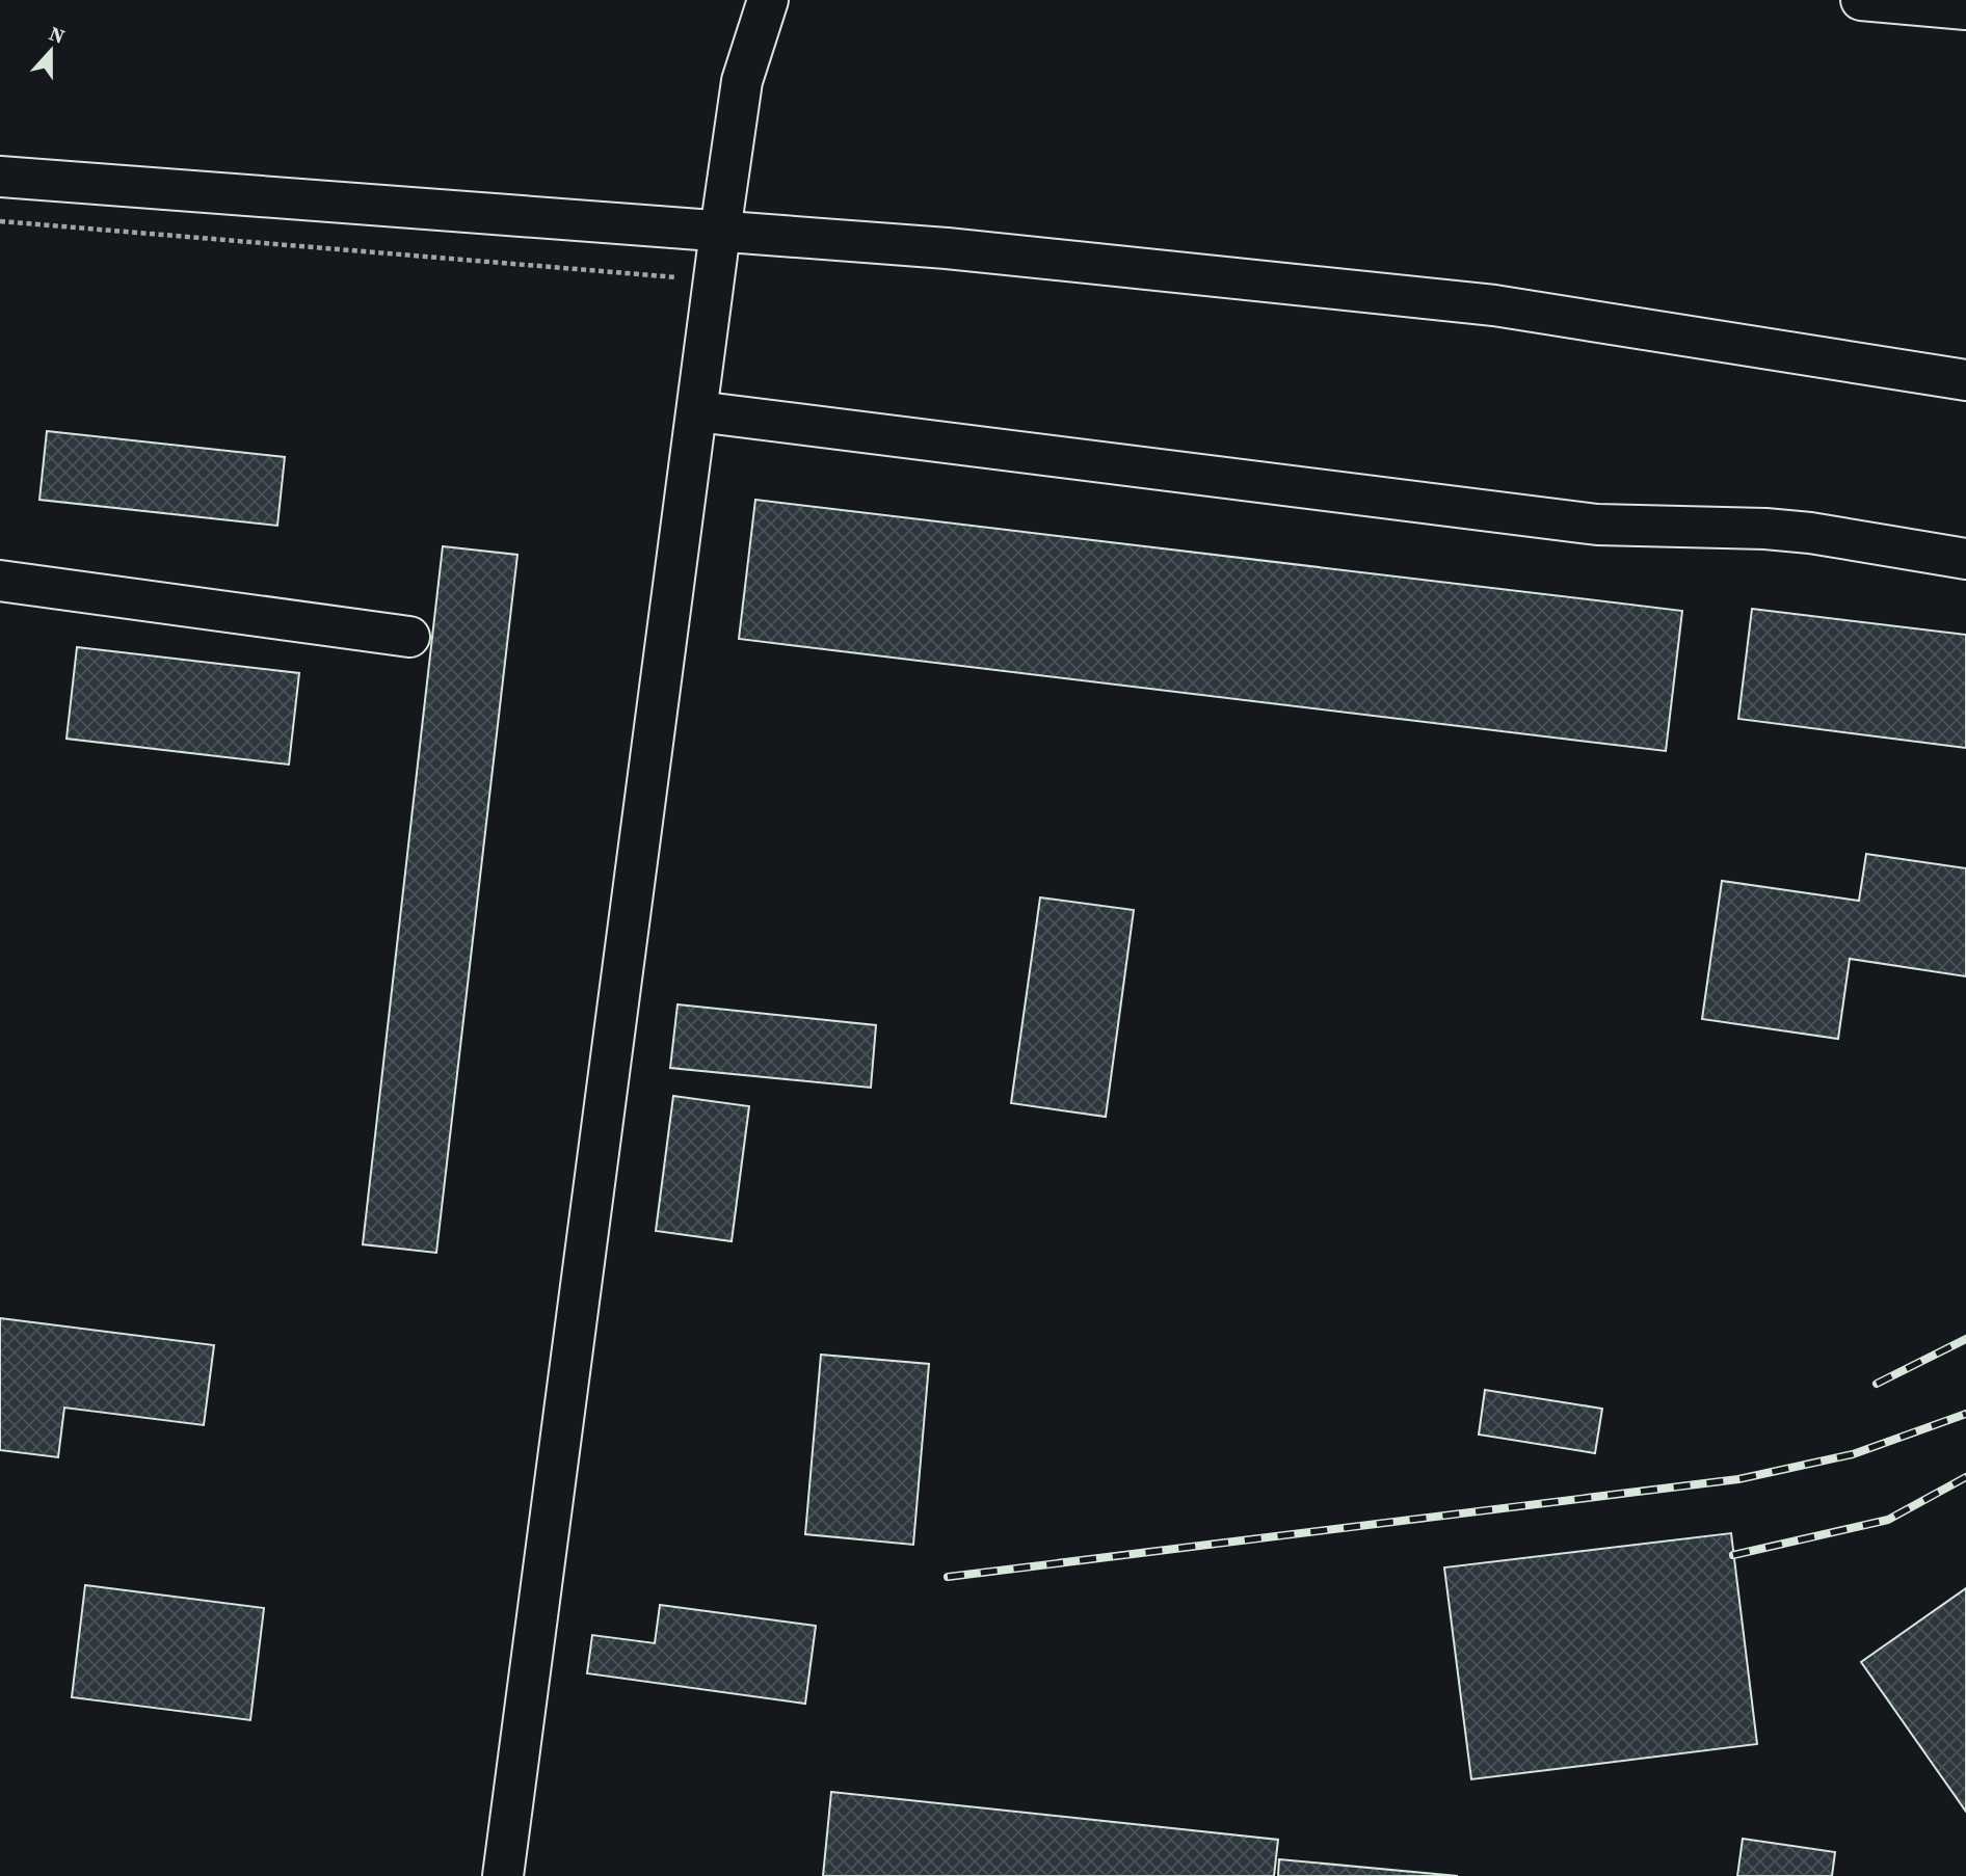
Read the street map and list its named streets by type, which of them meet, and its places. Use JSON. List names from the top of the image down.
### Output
{
  "north": "top"
}
